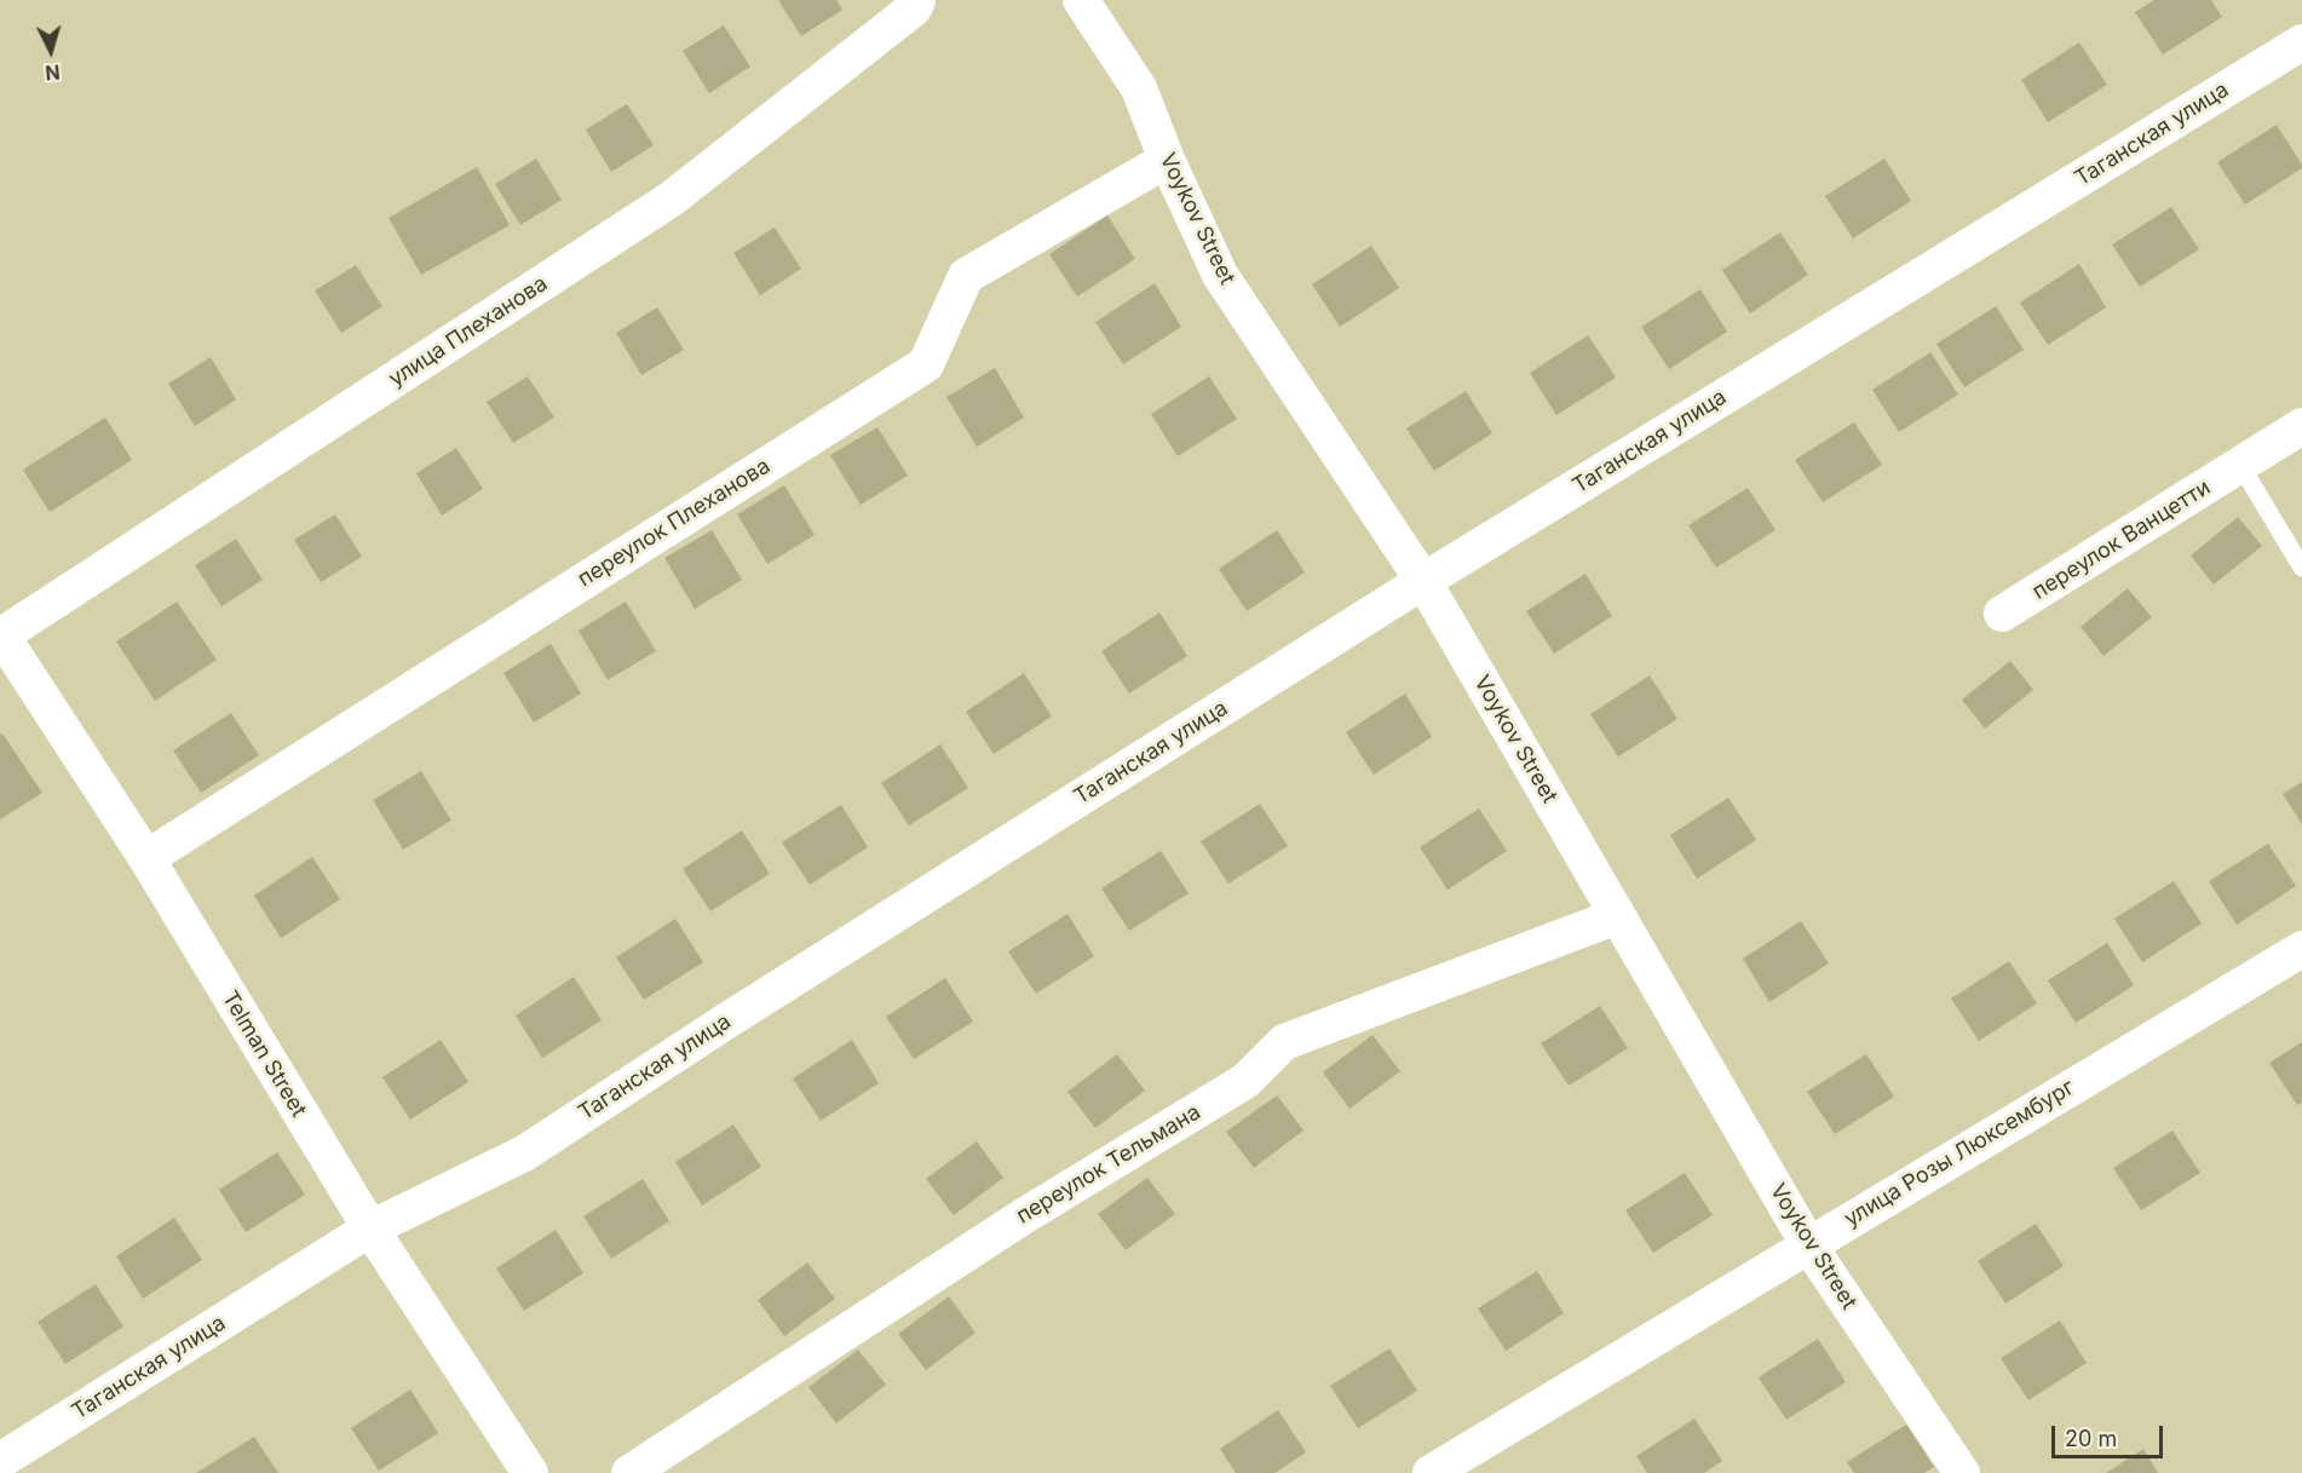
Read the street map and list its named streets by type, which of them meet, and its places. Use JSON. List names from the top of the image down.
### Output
{
  "streets": {
    "street": [
      "Таганская улица",
      "Voykov Street",
      "улица Плеханова",
      "переулок Плеханова",
      "переулок Ванцетти",
      "Telman Street",
      "улица Розы Люксембург",
      "переулок Тельмана"
    ]
  },
  "crossings": [
    ["Таганская улица", "Voykov Street"],
    ["Таганская улица", "Telman Street"],
    ["Voykov Street", "переулок Плеханова"],
    ["Voykov Street", "улица Розы Люксембург"],
    ["Voykov Street", "переулок Тельмана"],
    ["улица Плеханова", "Telman Street"],
    ["переулок Плеханова", "Telman Street"]
  ],
  "scale_bar": "20 m",
  "north": "bottom"
}
